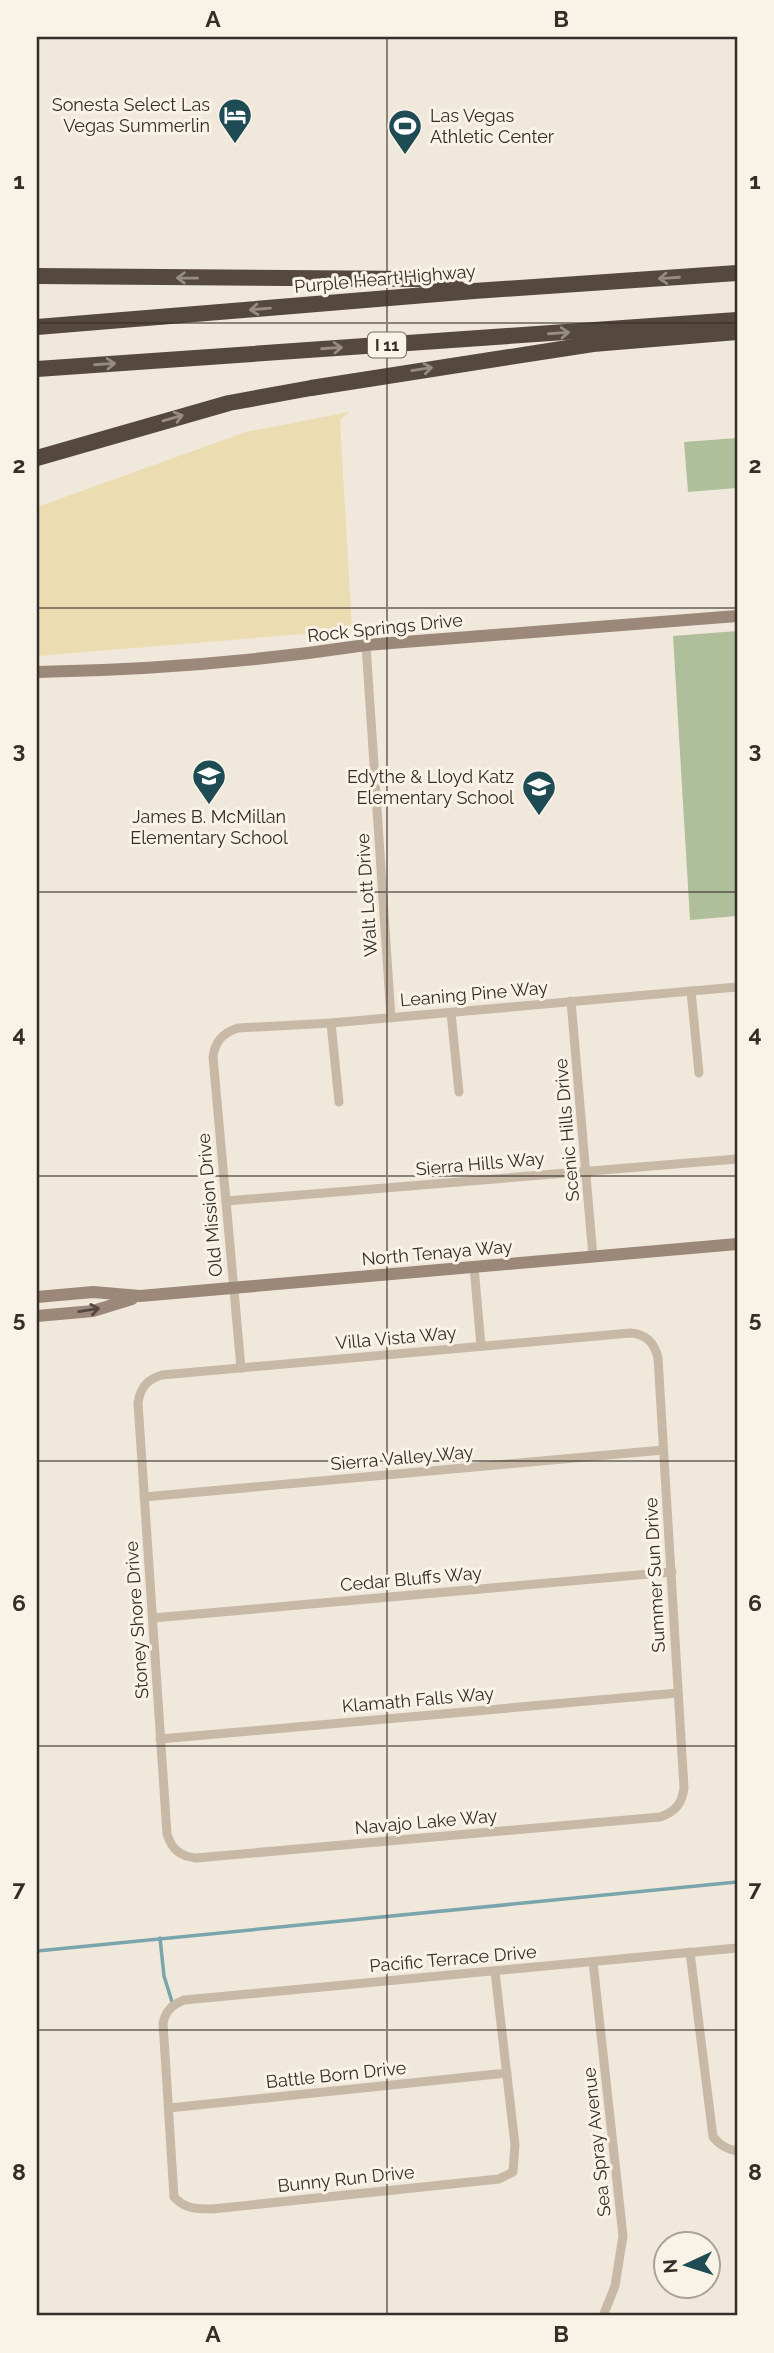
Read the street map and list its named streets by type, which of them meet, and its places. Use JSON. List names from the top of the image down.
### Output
{
  "streets": {
    "highway": ["Purple Heart Highway", "I 11"],
    "main road": ["Rock Springs Drive", "North Tenaya Way"],
    "street": [
      "Walt Lott Drive",
      "Leaning Pine Way",
      "Scenic Hills Drive",
      "Sierra Hills Way",
      "Old Mission Drive",
      "Villa Vista Way",
      "Sierra Valley Way",
      "Summer Sun Drive",
      "Cedar Bluffs Way",
      "Stoney Shore Drive",
      "Klamath Falls Way",
      "Navajo Lake Way",
      "Pacific Terrace Drive",
      "Battle Born Drive",
      "Sea Spray Avenue",
      "Bunny Run Drive"
    ]
  },
  "crossings": [
    ["Rock Springs Drive", "Walt Lott Drive"],
    ["Walt Lott Drive", "Leaning Pine Way"],
    ["Leaning Pine Way", "Scenic Hills Drive"],
    ["Leaning Pine Way", "Old Mission Drive"],
    ["Scenic Hills Drive", "Sierra Hills Way"],
    ["Scenic Hills Drive", "North Tenaya Way"],
    ["Sierra Hills Way", "Old Mission Drive"],
    ["Old Mission Drive", "North Tenaya Way"],
    ["Old Mission Drive", "Villa Vista Way"],
    ["Villa Vista Way", "Summer Sun Drive"],
    ["Villa Vista Way", "Stoney Shore Drive"],
    ["Sierra Valley Way", "Summer Sun Drive"],
    ["Sierra Valley Way", "Stoney Shore Drive"],
    ["Summer Sun Drive", "Cedar Bluffs Way"],
    ["Summer Sun Drive", "Klamath Falls Way"],
    ["Summer Sun Drive", "Navajo Lake Way"],
    ["Cedar Bluffs Way", "Stoney Shore Drive"],
    ["Stoney Shore Drive", "Klamath Falls Way"],
    ["Stoney Shore Drive", "Navajo Lake Way"],
    ["Pacific Terrace Drive", "Battle Born Drive"],
    ["Pacific Terrace Drive", "Sea Spray Avenue"],
    ["Pacific Terrace Drive", "Bunny Run Drive"],
    ["Battle Born Drive", "Bunny Run Drive"]
  ],
  "places": {
    "hotel": ["Sonesta Select Las Vegas Summerlin"],
    "sports": ["Las Vegas Athletic Center"],
    "school or university": ["James B. McMillan Elementary School", "Edythe & Lloyd Katz Elementary School"]
  },
  "north": "left",
  "grid": {
    "columns": ["A", "B"],
    "rows": [
      "1",
      "2",
      "3",
      "4",
      "5",
      "6",
      "7",
      "8"
    ]
  }
}
